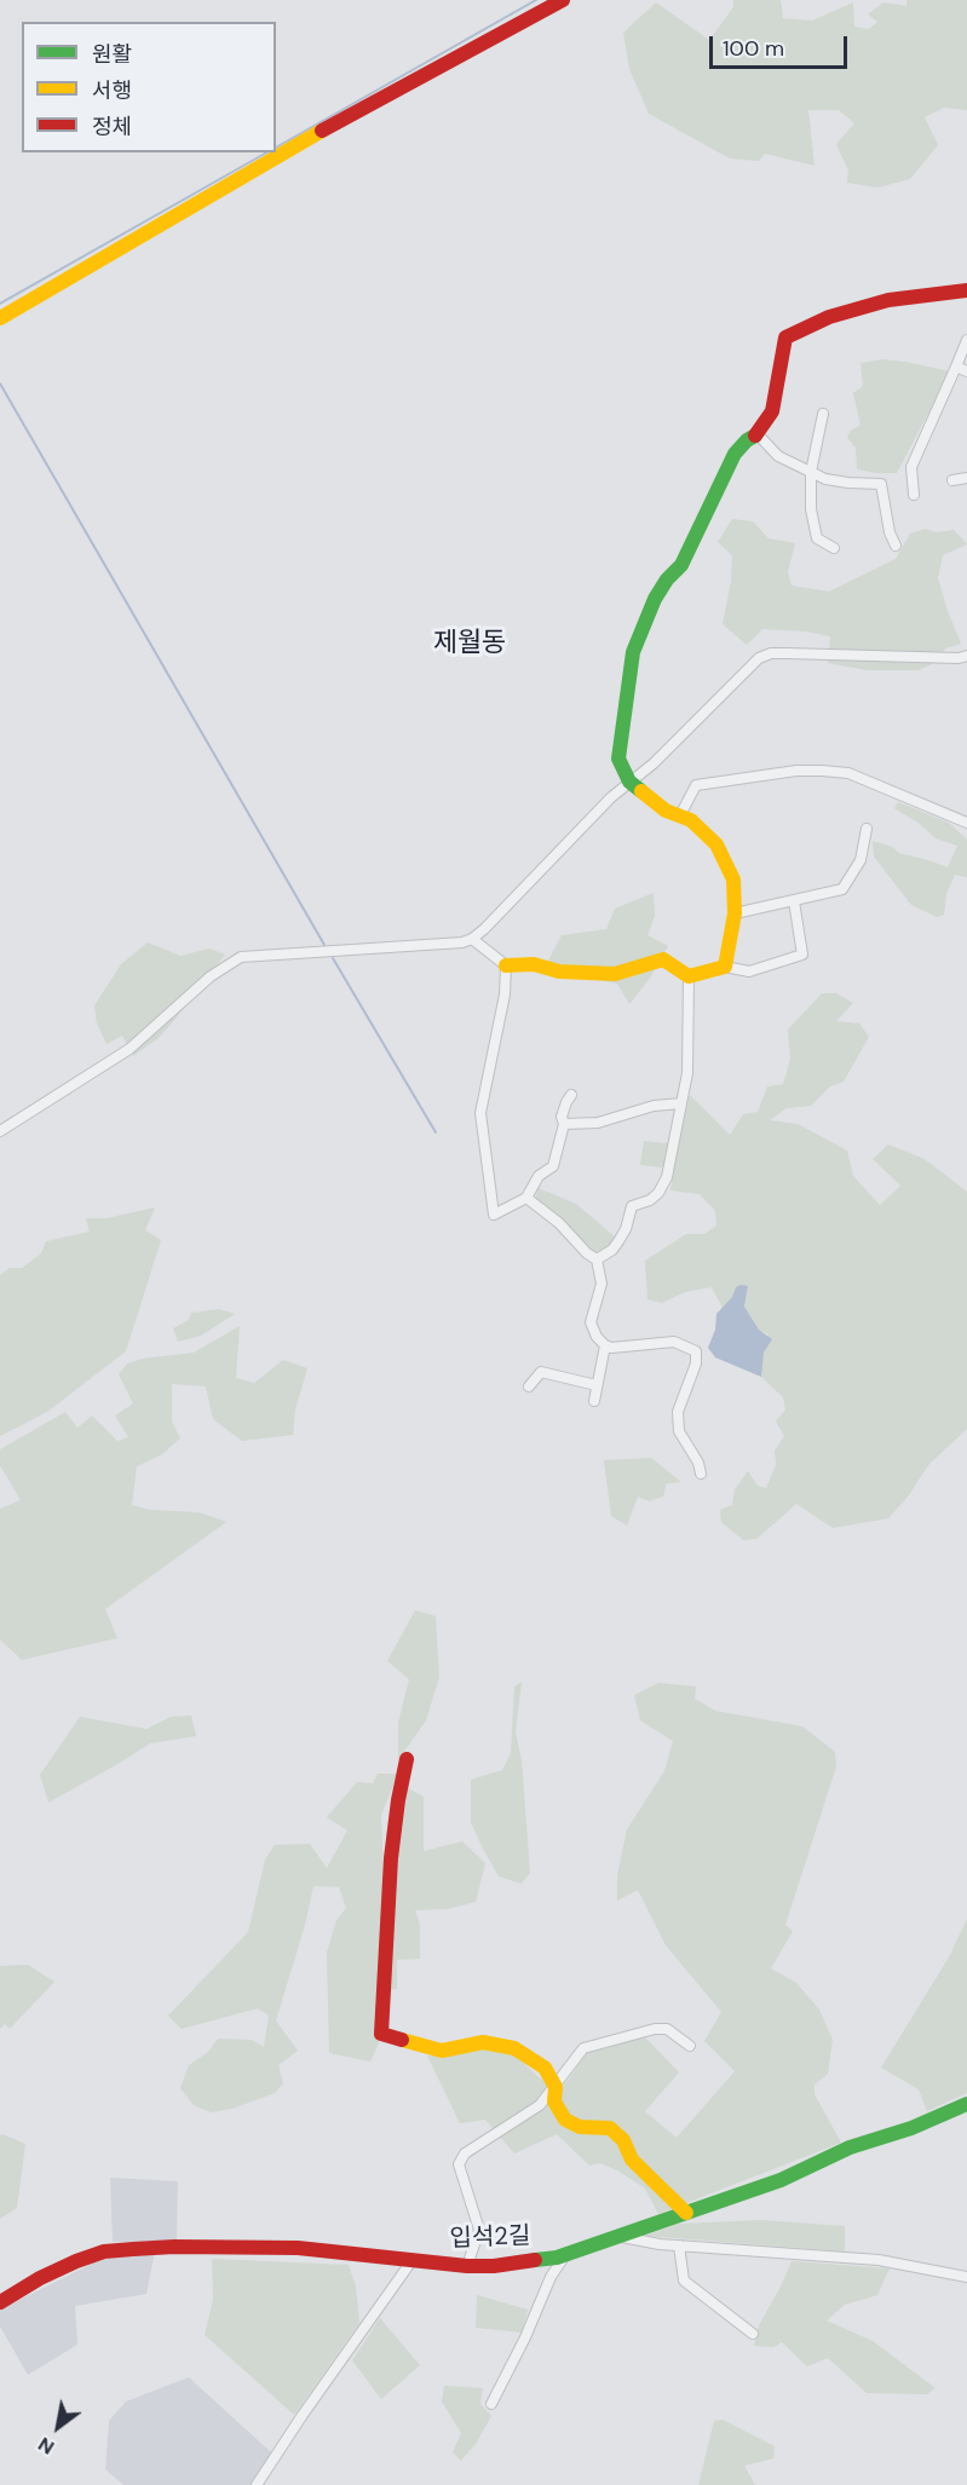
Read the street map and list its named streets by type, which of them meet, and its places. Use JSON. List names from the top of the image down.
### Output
{
  "streets": {
    "street": ["입석2길"]
  },
  "districts": ["제월동"],
  "legend": ["원활", "서행", "정체"],
  "scale_bar": "100 m",
  "north": "bottom left"
}
